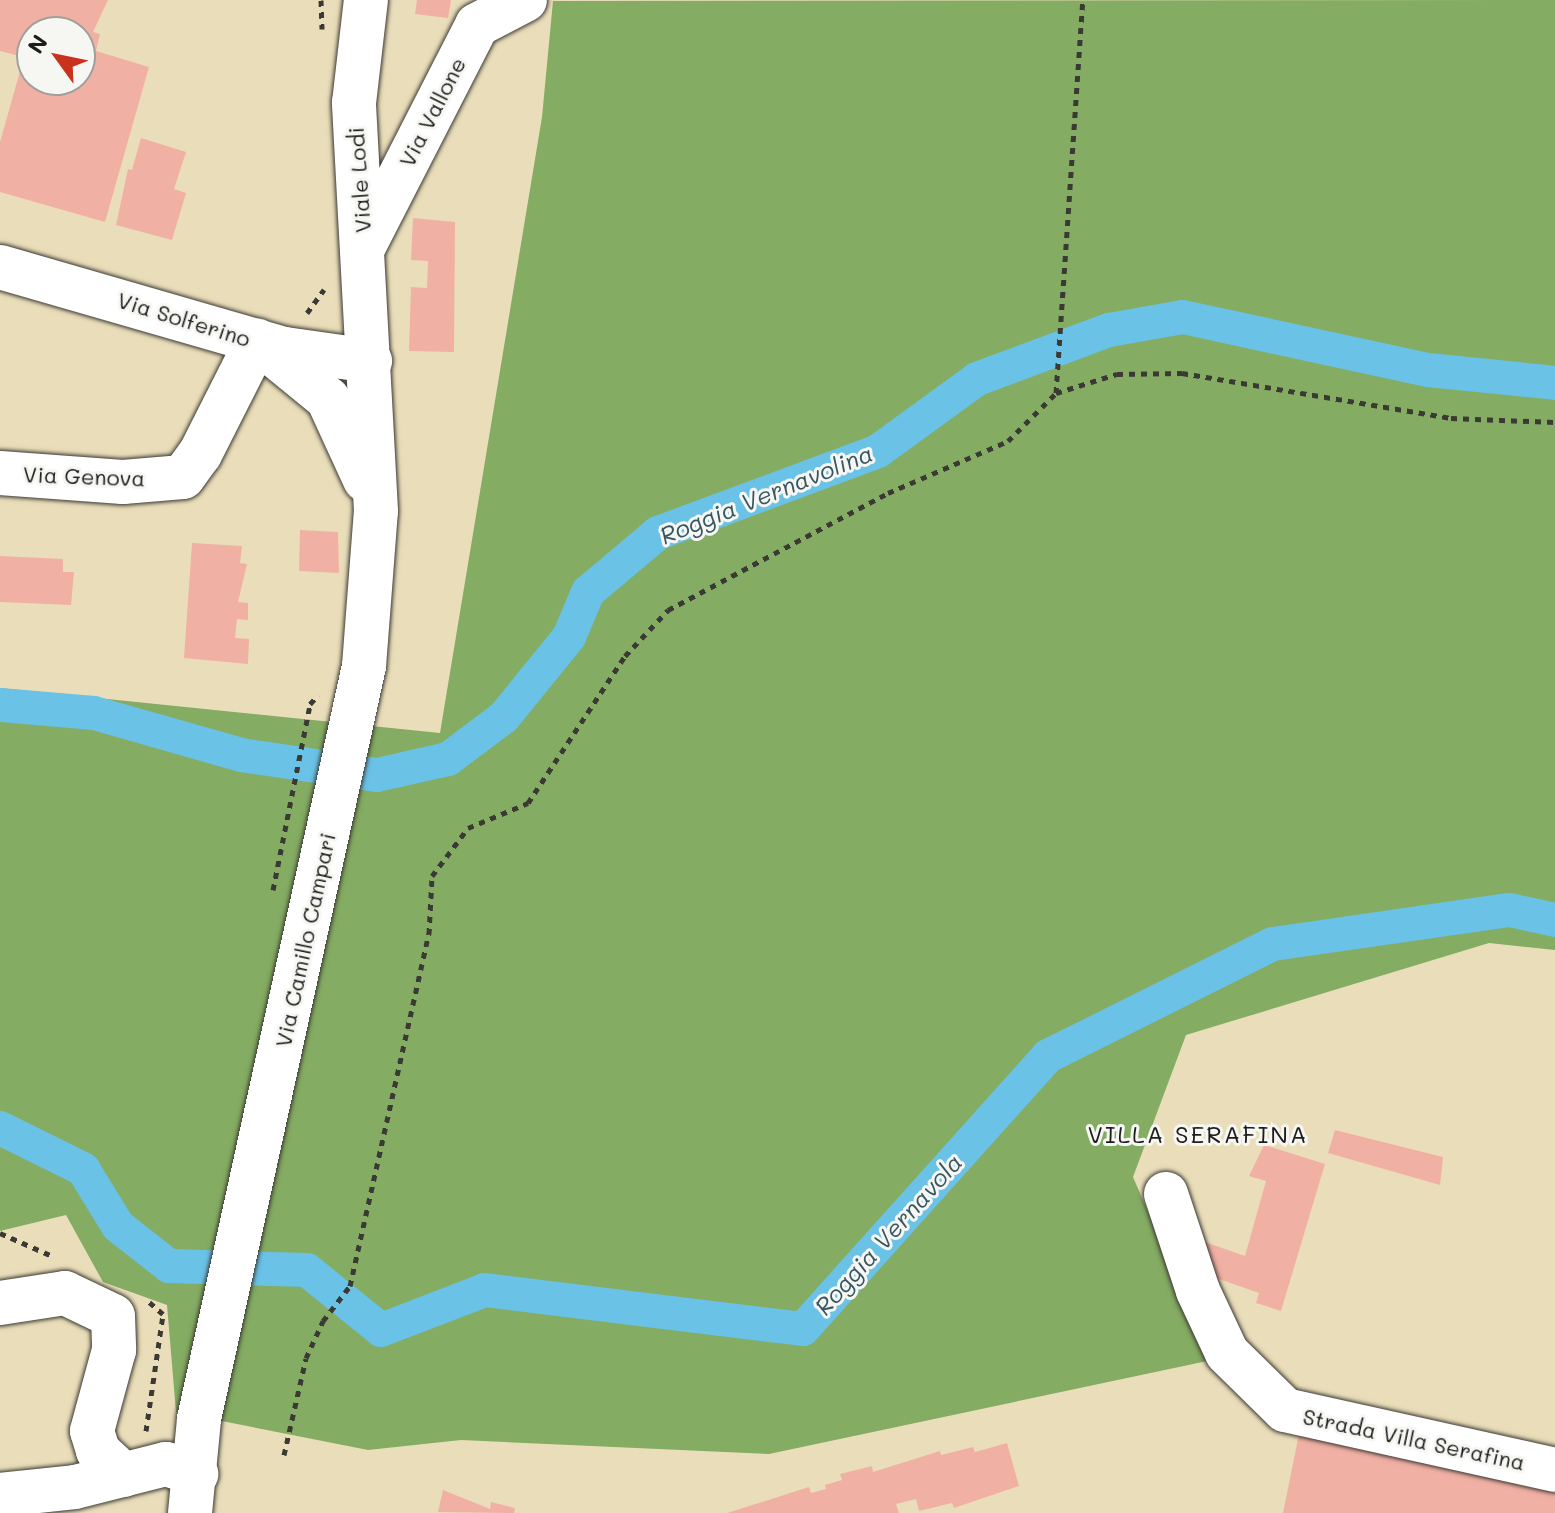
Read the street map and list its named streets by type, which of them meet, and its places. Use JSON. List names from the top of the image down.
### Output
{
  "streets": {
    "street": [
      "Via Vallone",
      "Viale Lodi",
      "Via Solferino",
      "Via Genova",
      "Via Camillo Campari",
      "Strada Villa Serafina"
    ]
  },
  "crossings": [
    ["Via Vallone", "Viale Lodi"],
    ["Viale Lodi", "Via Solferino"],
    ["Viale Lodi", "Via Camillo Campari"],
    ["Via Solferino", "Via Genova"],
    ["Via Solferino", "Via Camillo Campari"]
  ],
  "districts": ["VILLA SERAFINA"],
  "water": ["Roggia Vernavolina", "Roggia Vernavola"],
  "north": "top left"
}
